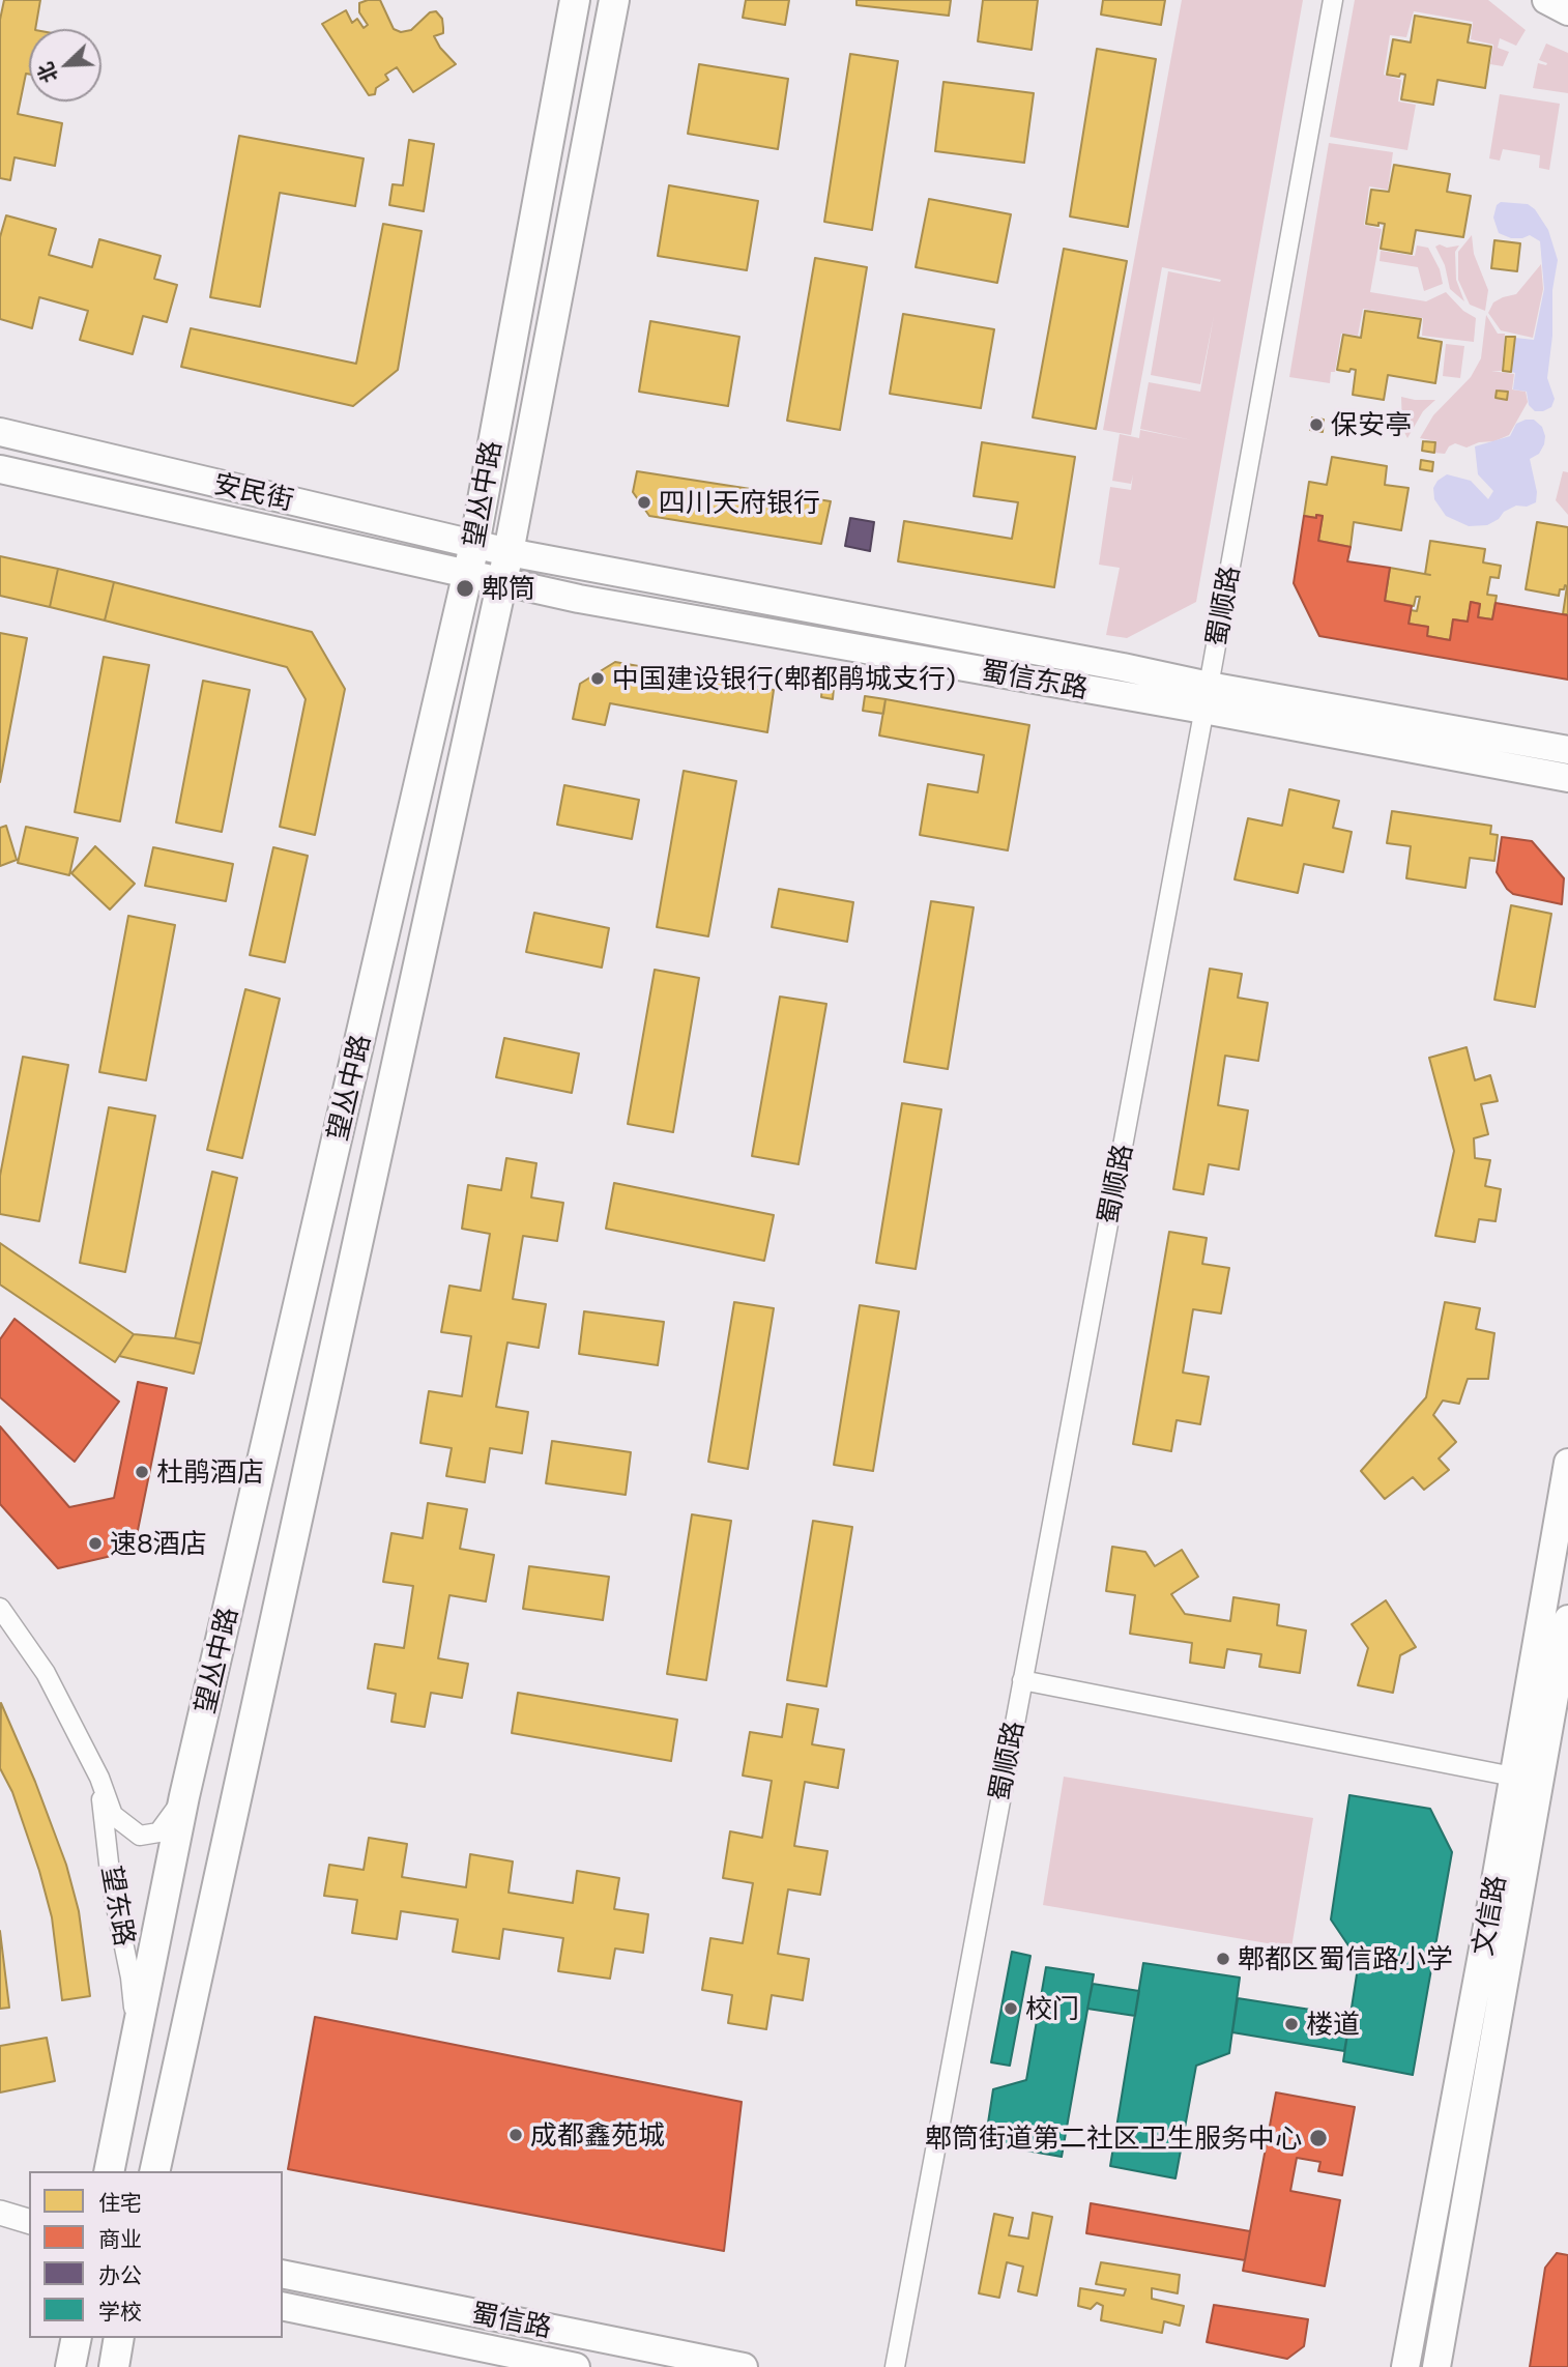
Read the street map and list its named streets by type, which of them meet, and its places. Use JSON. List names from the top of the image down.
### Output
{
  "streets": {
    "main road": [
      "安民街",
      "望丛中路",
      "蜀信东路",
      "文信路",
      "蜀信路"
    ],
    "street": ["蜀顺路", "望东路"]
  },
  "crossings": [
    ["安民街", "望丛中路"],
    ["安民街", "蜀信东路"],
    ["望丛中路", "蜀信东路"],
    ["望丛中路", "望东路"],
    ["蜀顺路", "蜀信东路"]
  ],
  "places": [
    "保安亭",
    "四川天府银行",
    "郫筒",
    "中国建设银行(郫都鹃城支行)",
    "杜鹃酒店",
    "速8酒店",
    "郫都区蜀信路小学",
    "校门",
    "楼道",
    "成都鑫苑城",
    "郫筒街道第二社区卫生服务中心"
  ],
  "legend": [
    "住宅",
    "商业",
    "办公",
    "学校"
  ],
  "north": "bottom left"
}
